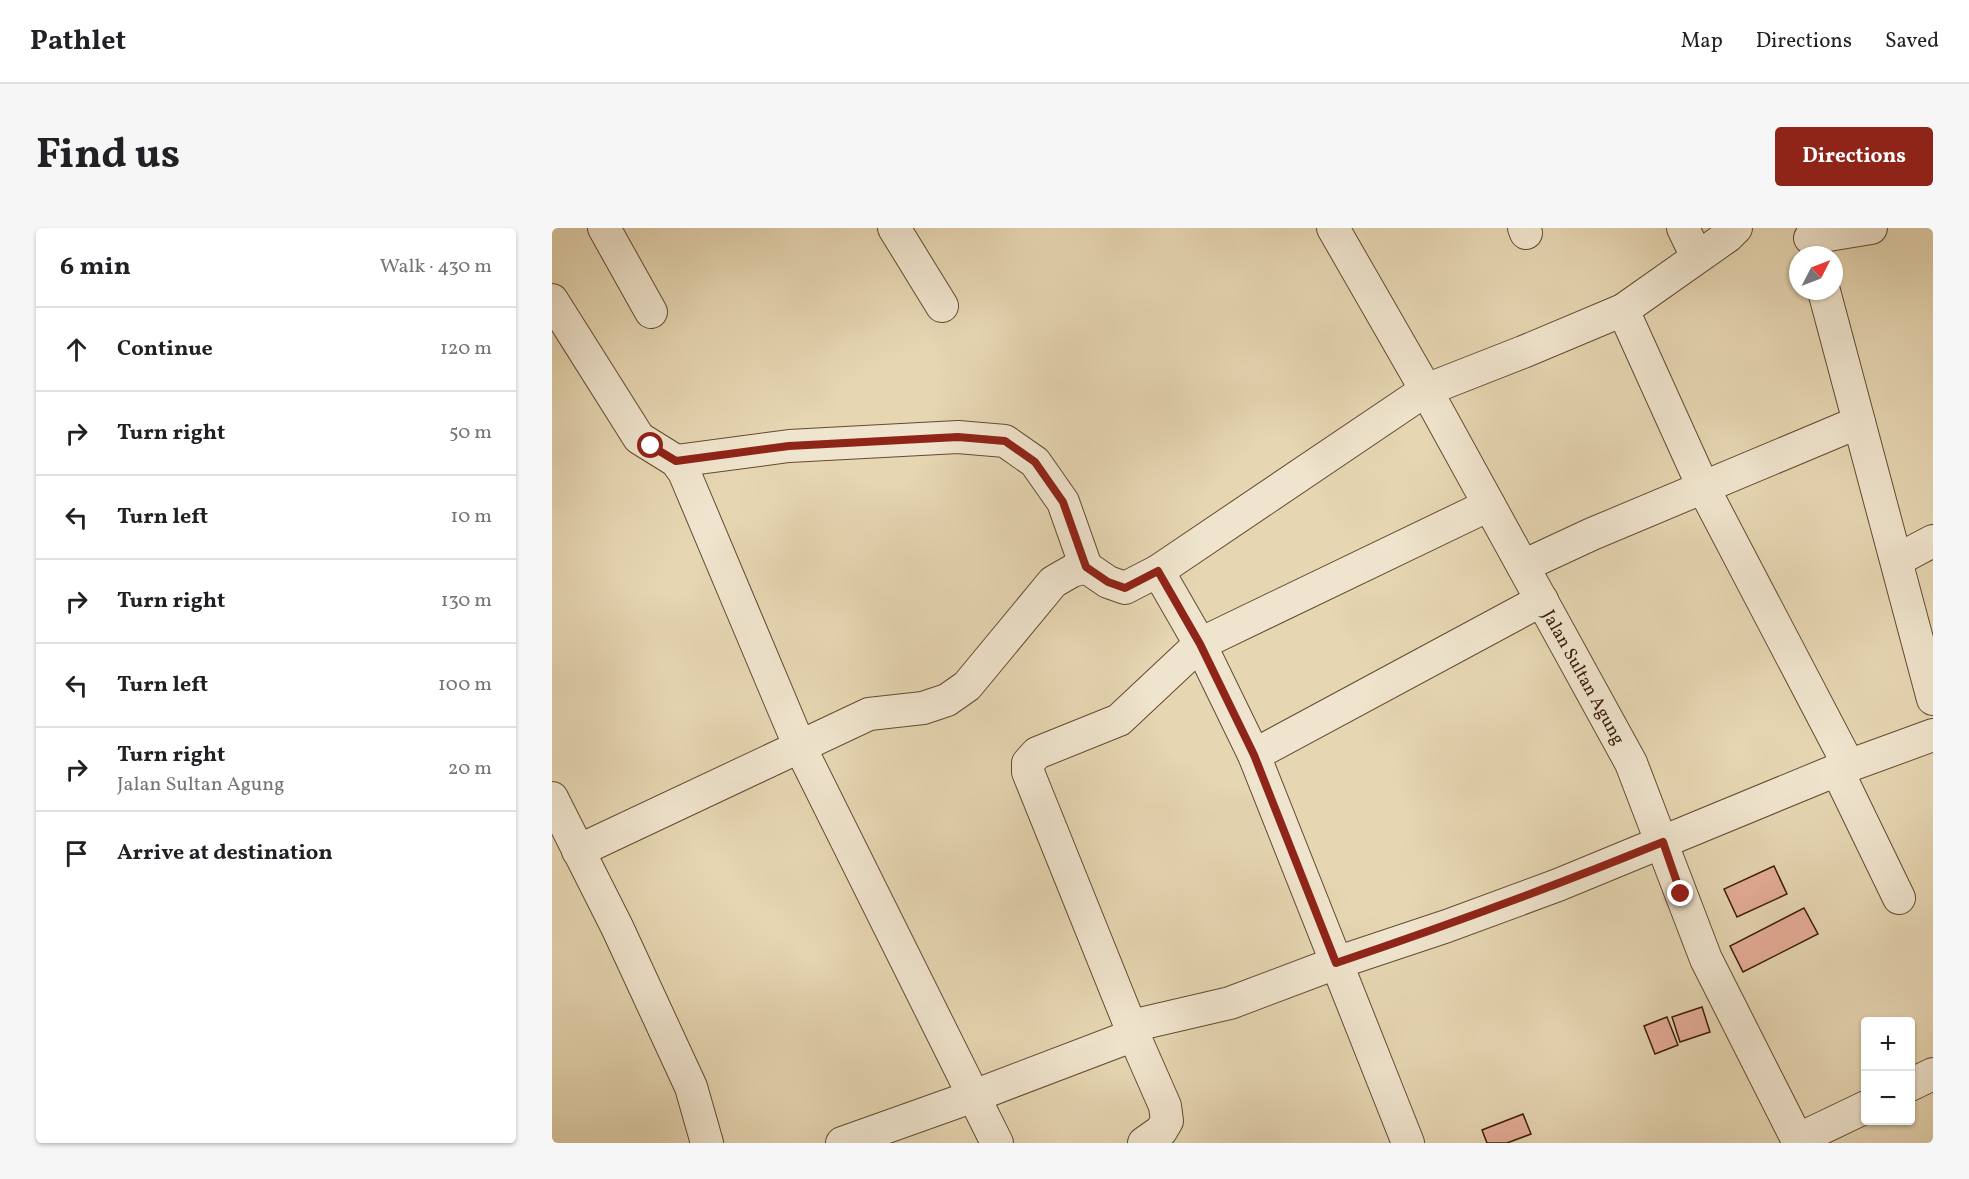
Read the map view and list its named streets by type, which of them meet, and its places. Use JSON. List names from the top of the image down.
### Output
{
  "streets": {
    "street": ["Jalan Sultan Agung"]
  },
  "north": "top right",
  "page": {
    "header": "Pathlet",
    "nav": ["Map", "Directions", "Saved"],
    "title": "Find us",
    "buttons": "Directions",
    "heading": ["6 min", "Walk · 430 m"],
    "list": [
      ["Continue", "120 m"],
      ["Turn right", "50 m"],
      ["Turn left", "10 m"],
      ["Turn right", "130 m"],
      ["Turn left", "100 m"],
      ["Turn right", "Jalan Sultan Agung", "20 m"],
      "Arrive at destination"
    ],
    "map_buttons": ["+", "−"]
  }
}
